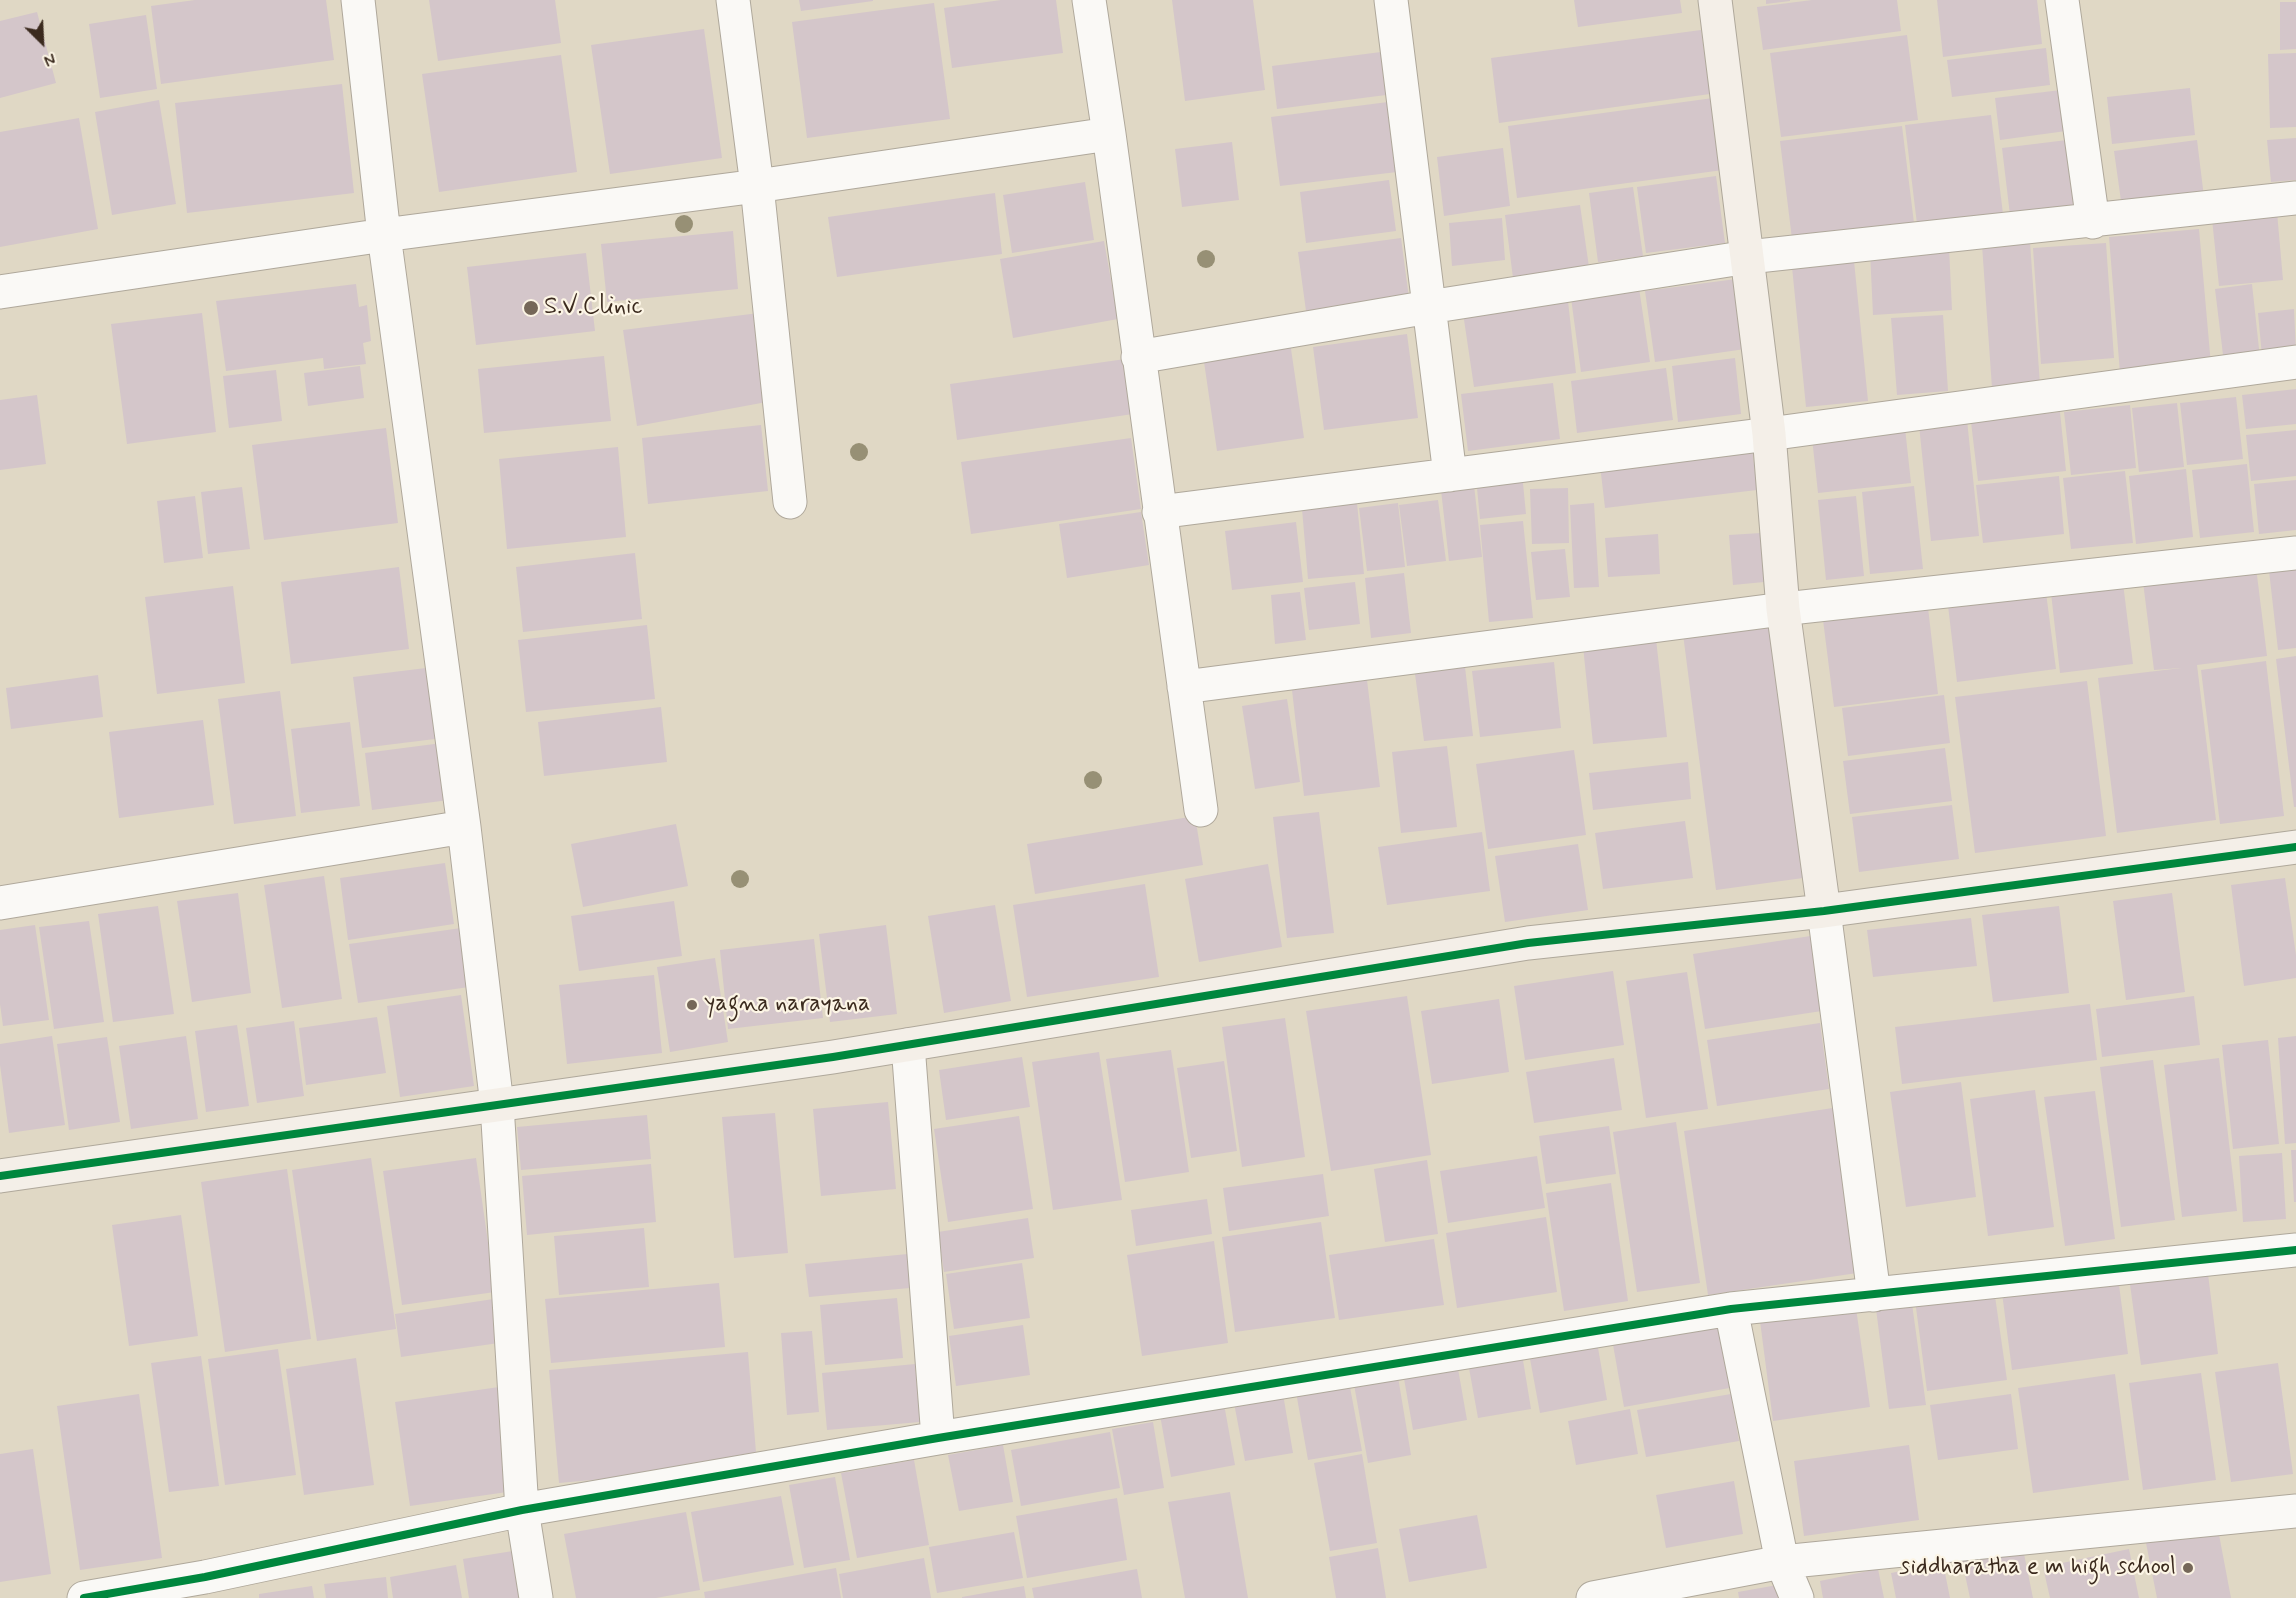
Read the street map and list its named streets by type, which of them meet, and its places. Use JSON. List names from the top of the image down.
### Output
{
  "places": ["S.V.Clinic", "yagna narayana", "siddharatha e m high school"],
  "north": "bottom right"
}
